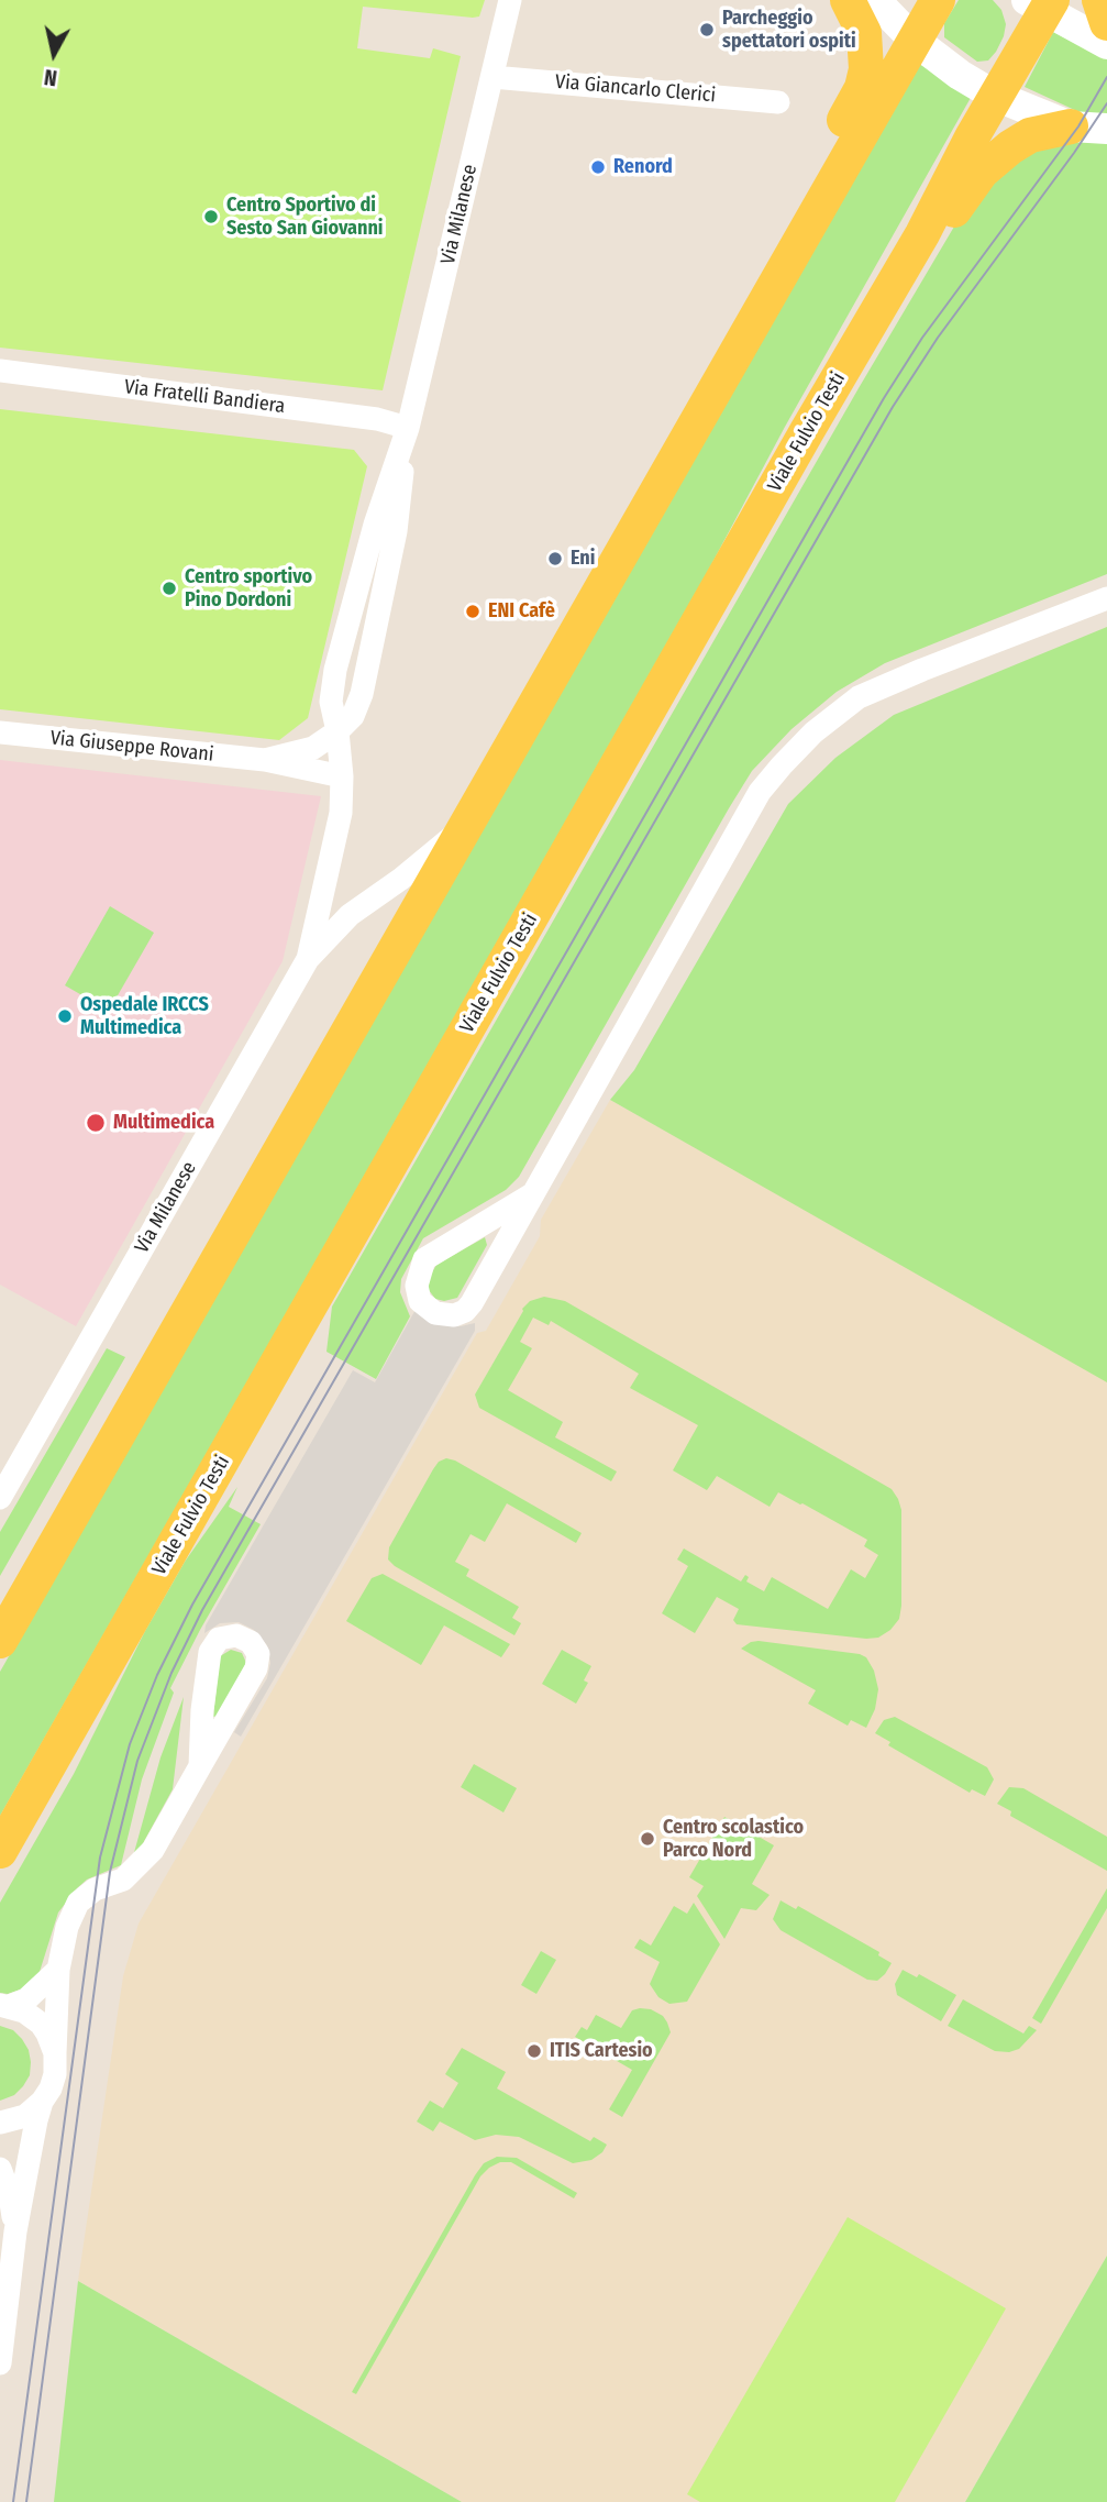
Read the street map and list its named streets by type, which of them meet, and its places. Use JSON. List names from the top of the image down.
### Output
{
  "streets": {
    "main road": ["Viale Fulvio Testi"],
    "street": [
      "Via Giancarlo Clerici",
      "Via Milanese",
      "Via Fratelli Bandiera",
      "Via Giuseppe Rovani"
    ]
  },
  "crossings": [
    ["Via Giancarlo Clerici", "Via Milanese"],
    ["Via Milanese", "Via Fratelli Bandiera"],
    ["Via Milanese", "Via Giuseppe Rovani"]
  ],
  "places": [
    "Parcheggio spettatori ospiti",
    "Renord",
    "Centro Sportivo di Sesto San Giovanni",
    "Eni",
    "Centro sportivo Pino Dordoni",
    "ENI Cafè",
    "Ospedale IRCCS Multimedica",
    "Multimedica",
    "Centro scolastico Parco Nord",
    "ITIS Cartesio"
  ],
  "north": "bottom"
}
